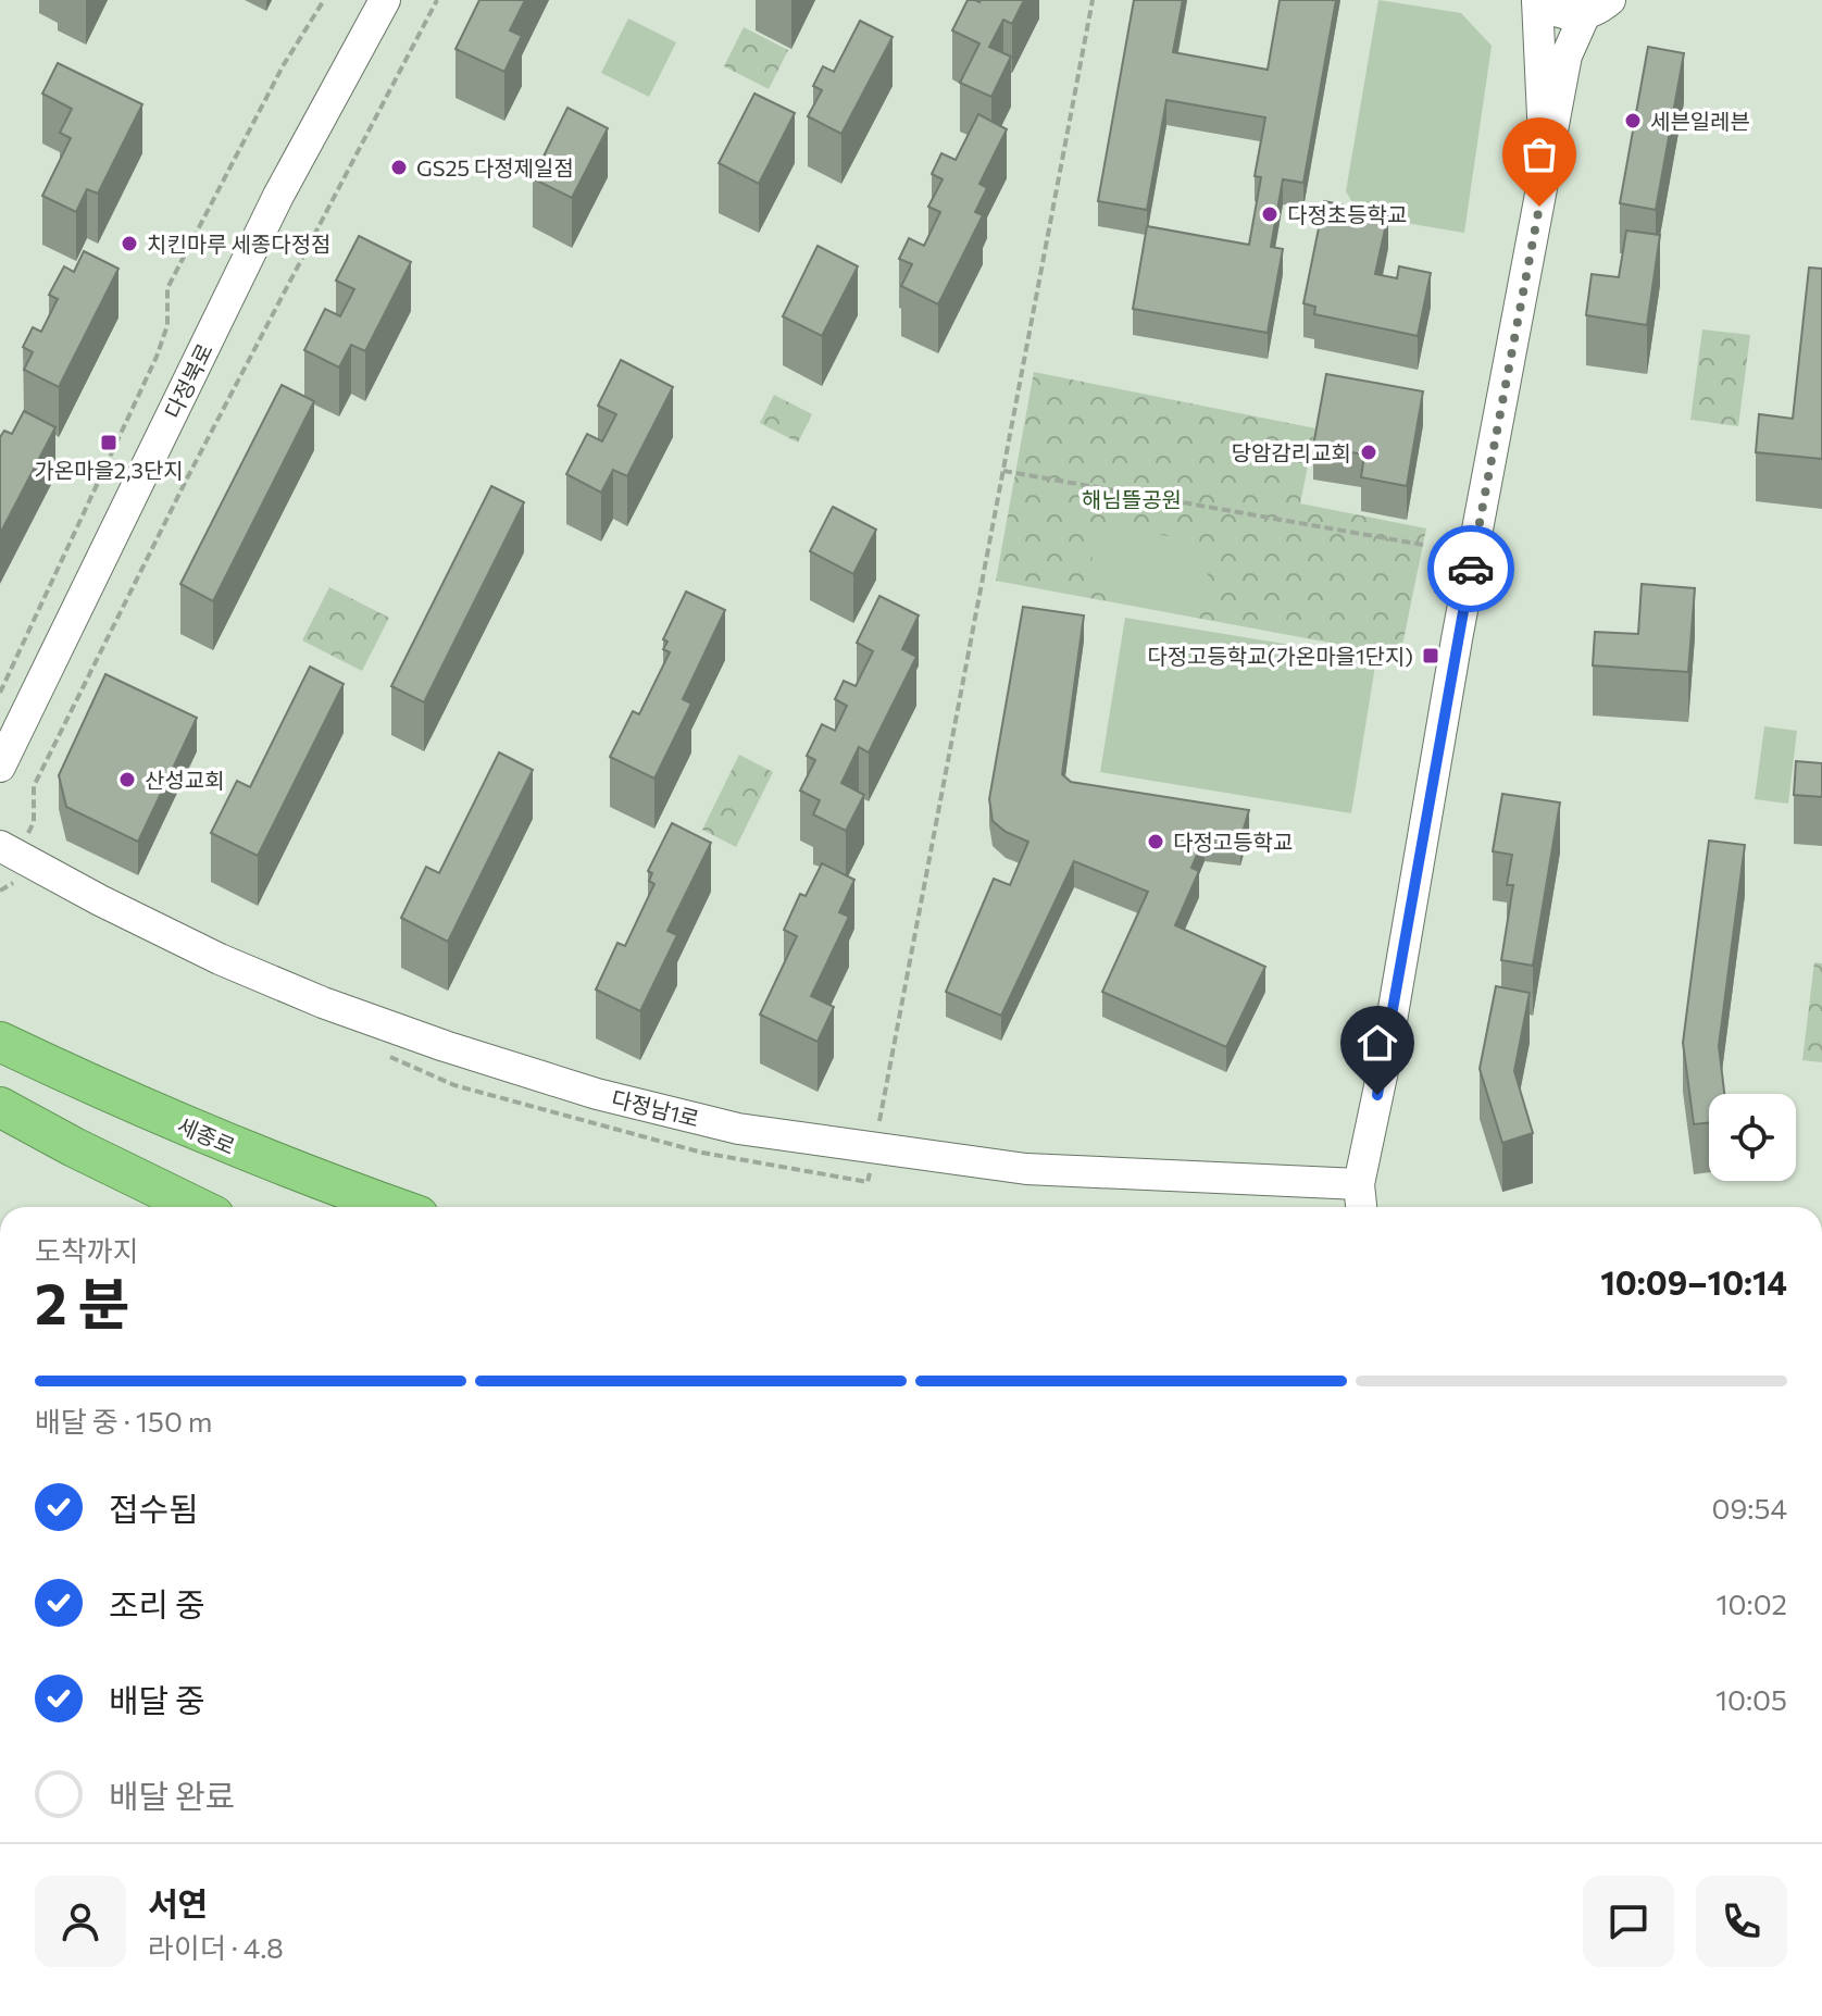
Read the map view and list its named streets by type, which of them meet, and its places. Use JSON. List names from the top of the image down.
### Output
{
  "streets": {
    "highway": ["세종로"],
    "street": ["다정북로", "다정남1로"]
  },
  "parks": ["해님뜰공원"],
  "places": {
    "other": [
      "세븐일레븐",
      "GS25 다정제일점",
      "다정초등학교",
      "치킨마루 세종다정점",
      "당암감리교회",
      "산성교회",
      "다정고등학교"
    ],
    "transit": ["가온마을2,3단지", "다정고등학교(가온마을1단지)"]
  },
  "page": {
    "heading": ["2 분", "도착까지", "10:09–10:14"],
    "panel": ["서연", "라이더 · 4.8"],
    "bar": "배달 중 · 150 m",
    "list": [
      ["접수됨", "09:54"],
      ["조리 중", "10:02"],
      ["배달 중", "10:05"],
      "배달 완료"
    ]
  }
}
